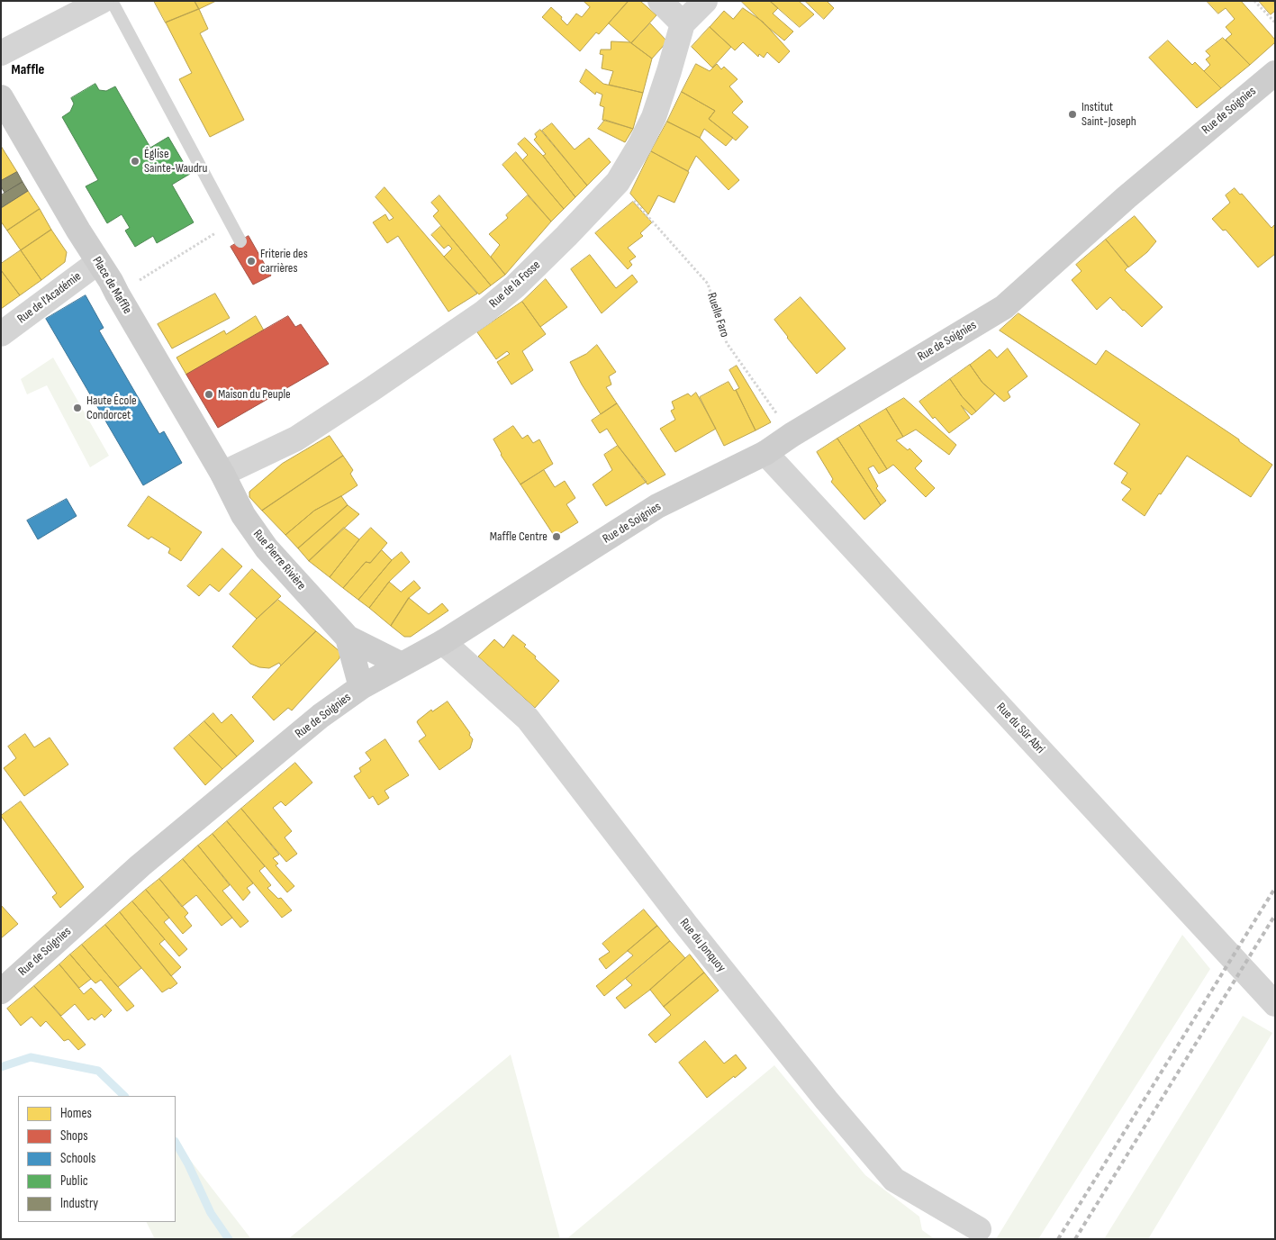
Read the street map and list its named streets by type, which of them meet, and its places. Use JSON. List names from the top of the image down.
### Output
{
  "streets": {
    "street": [
      "Rue de Soignies",
      "Rue de la Fosse",
      "Place de Maffle",
      "Rue de l'Académie",
      "Rue Pierre Rivière",
      "Rue du Sûr Abri",
      "Rue du Jonquoy"
    ],
    "path": ["Ruelle Faro"]
  },
  "crossings": [
    ["Rue de Soignies", "Ruelle Faro"],
    ["Rue de Soignies", "Rue Pierre Rivière"],
    ["Rue de Soignies", "Rue du Sûr Abri"],
    ["Rue de Soignies", "Rue du Jonquoy"],
    ["Rue de la Fosse", "Place de Maffle"],
    ["Rue de la Fosse", "Ruelle Faro"],
    ["Rue de la Fosse", "Rue Pierre Rivière"],
    ["Place de Maffle", "Rue de l'Académie"],
    ["Place de Maffle", "Rue Pierre Rivière"]
  ],
  "districts": ["Maffle"],
  "places": [
    "Institut Saint-Joseph",
    "Église Sainte-Waudru",
    "Friterie des carrières",
    "Maison du Peuple",
    "Haute École Condorcet",
    "Maffle Centre"
  ],
  "legend": [
    "Homes",
    "Shops",
    "Schools",
    "Public",
    "Industry"
  ]
}
